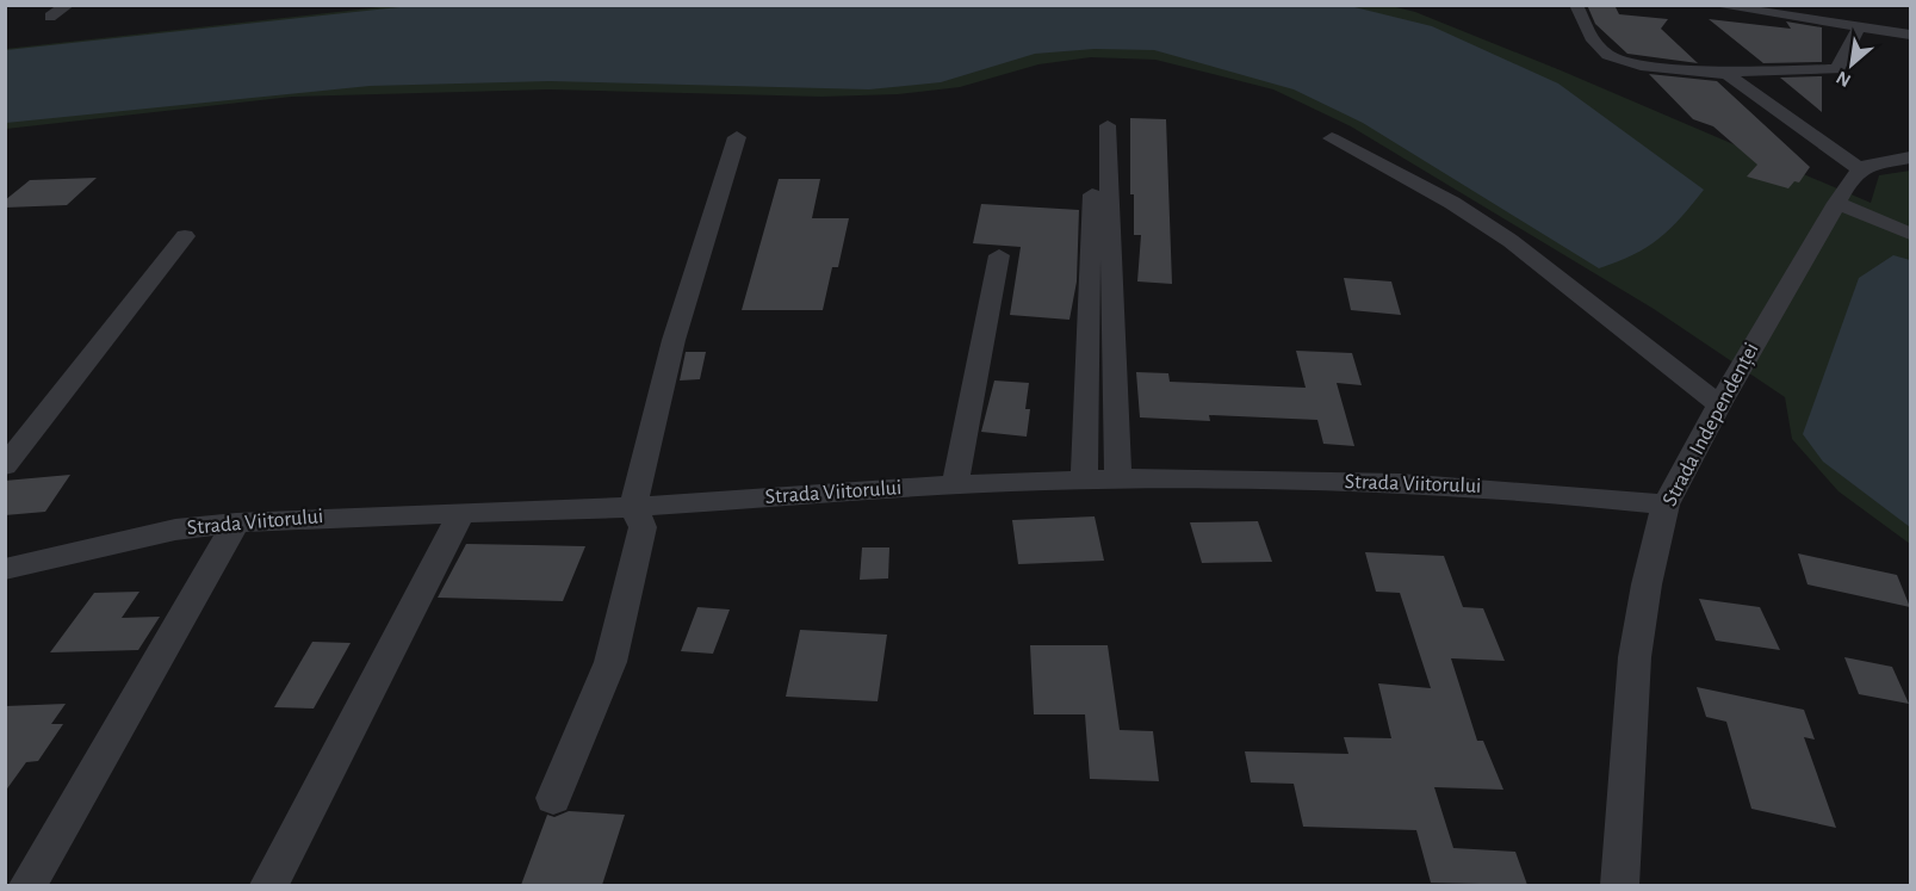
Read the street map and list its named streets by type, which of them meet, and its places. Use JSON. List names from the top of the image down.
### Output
{
  "streets": {
    "street": ["Strada Independenței", "Strada Viitorului"]
  },
  "crossings": [
    ["Strada Independenței", "Strada Viitorului"]
  ],
  "north": "bottom left"
}
